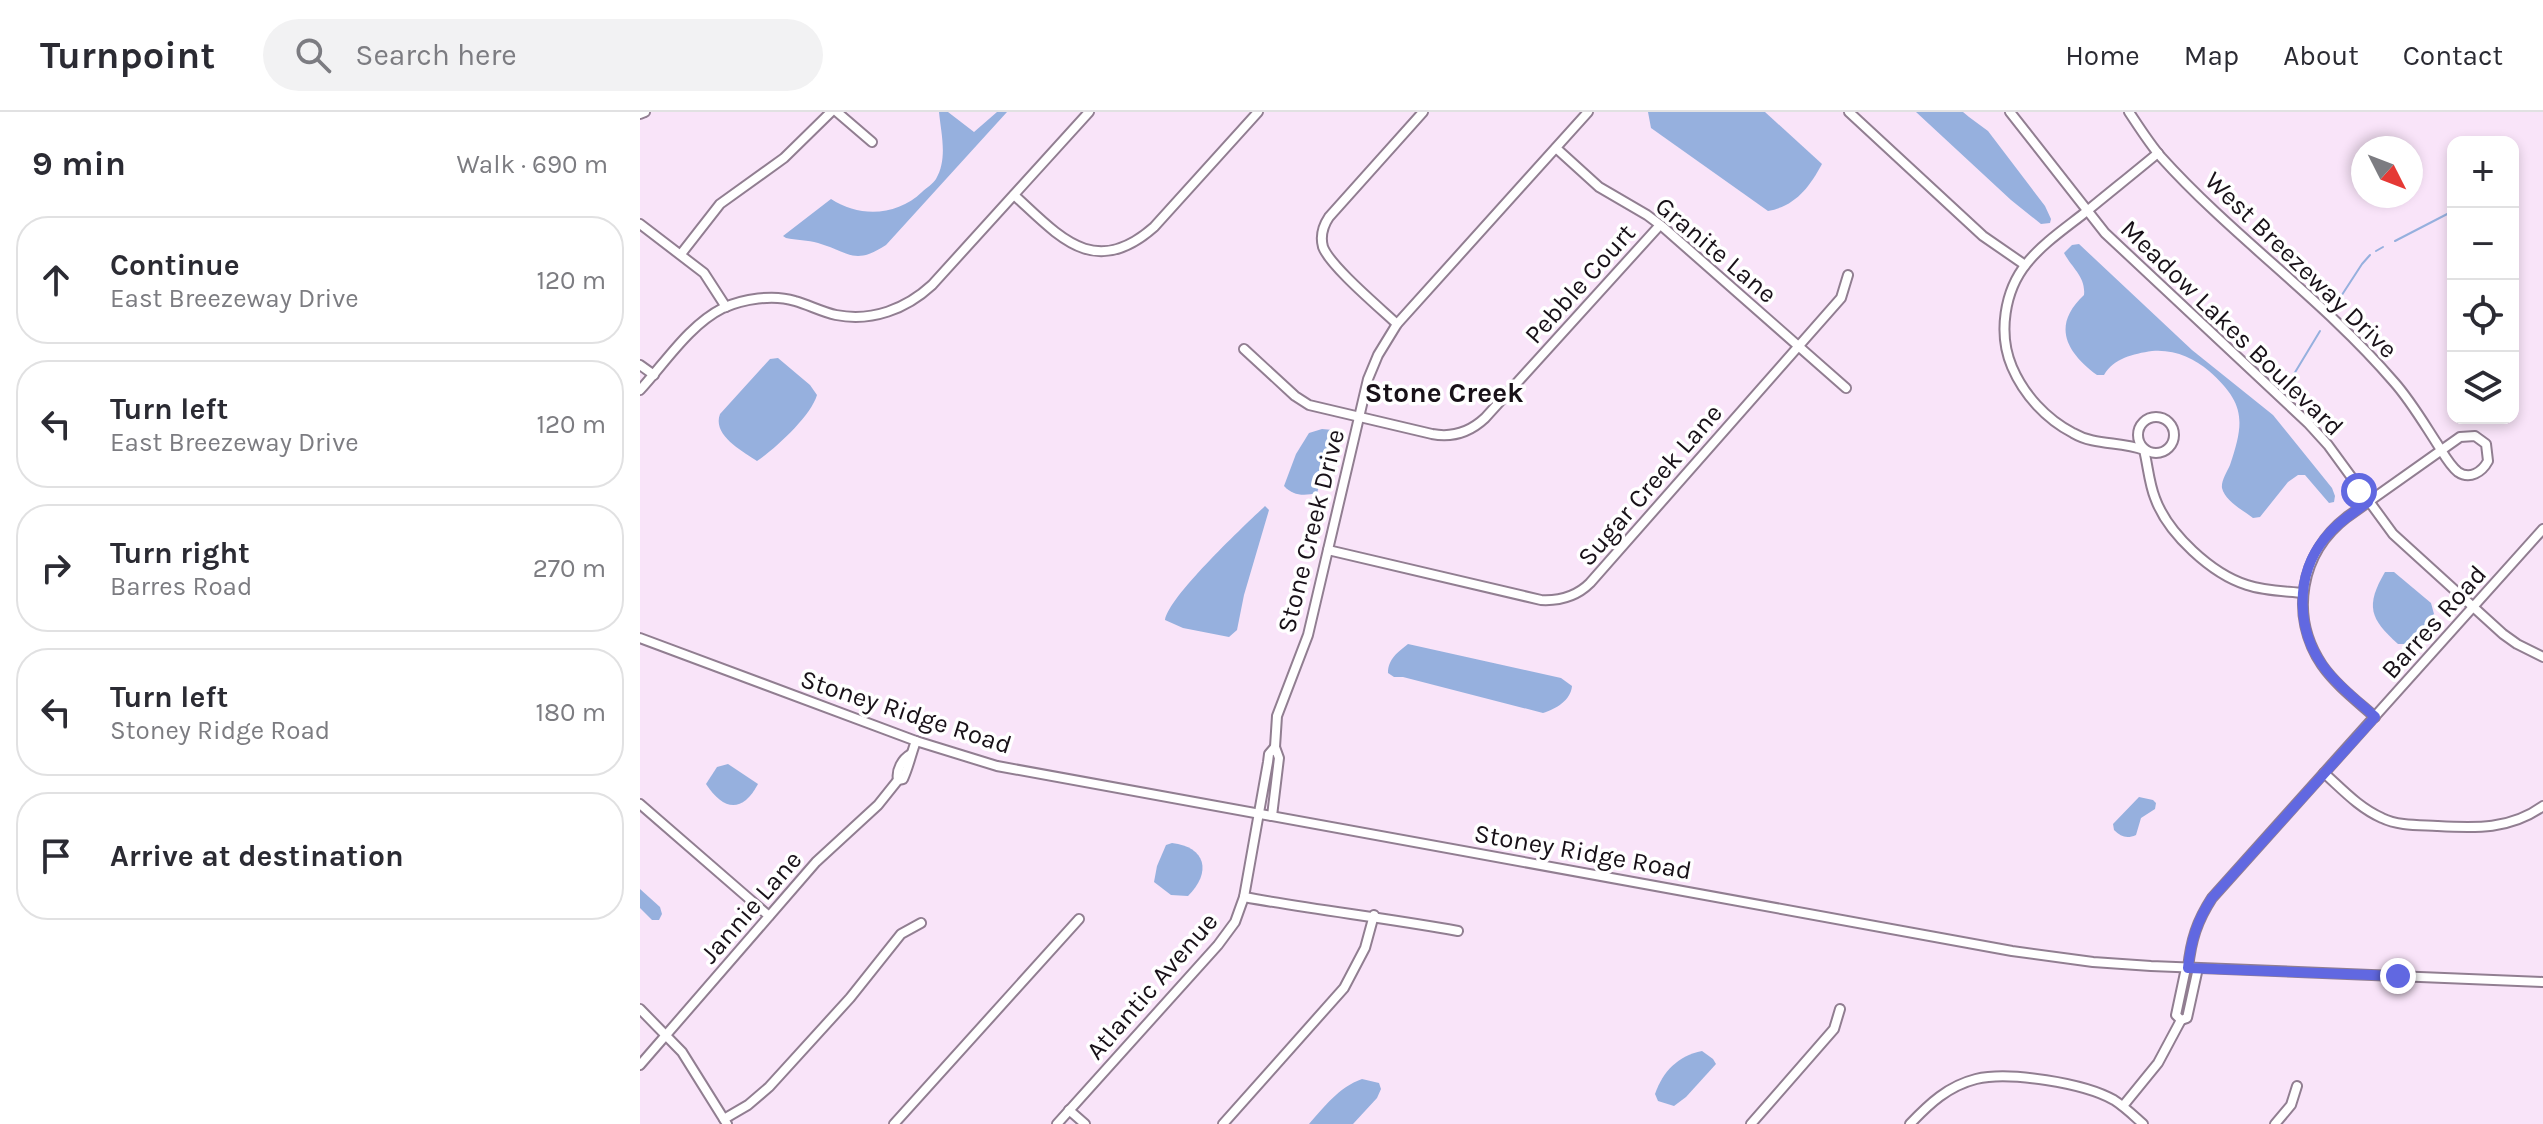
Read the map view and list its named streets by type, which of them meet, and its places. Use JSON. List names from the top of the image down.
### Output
{
  "streets": {
    "street": [
      "Granite Lane",
      "West Breezeway Drive",
      "Pebble Court",
      "Meadow Lakes Boulevard",
      "Sugar Creek Lane",
      "Stone Creek Drive",
      "Barres Road",
      "Stoney Ridge Road",
      "Jannie Lane",
      "Atlantic Avenue"
    ]
  },
  "crossings": [
    ["Granite Lane", "Pebble Court"],
    ["Granite Lane", "Sugar Creek Lane"],
    ["Granite Lane", "Stone Creek Drive"],
    ["West Breezeway Drive", "Meadow Lakes Boulevard"],
    ["Pebble Court", "Stone Creek Drive"],
    ["Meadow Lakes Boulevard", "Barres Road"],
    ["Sugar Creek Lane", "Stone Creek Drive"],
    ["Stone Creek Drive", "Stoney Ridge Road"],
    ["Stone Creek Drive", "Atlantic Avenue"],
    ["Barres Road", "Stoney Ridge Road"],
    ["Stoney Ridge Road", "Jannie Lane"],
    ["Stoney Ridge Road", "Atlantic Avenue"]
  ],
  "districts": ["Stone Creek"],
  "north": "bottom right",
  "page": {
    "header": "Turnpoint",
    "search": "Search here",
    "nav": [
      "Home",
      "Map",
      "About",
      "Contact"
    ],
    "heading": ["9 min", "Walk · 690 m"],
    "map_buttons": ["+", "−"],
    "list": [
      ["Continue", "East Breezeway Drive", "120 m"],
      ["Turn left", "East Breezeway Drive", "120 m"],
      ["Turn right", "Barres Road", "270 m"],
      ["Turn left", "Stoney Ridge Road", "180 m"],
      "Arrive at destination"
    ]
  }
}
